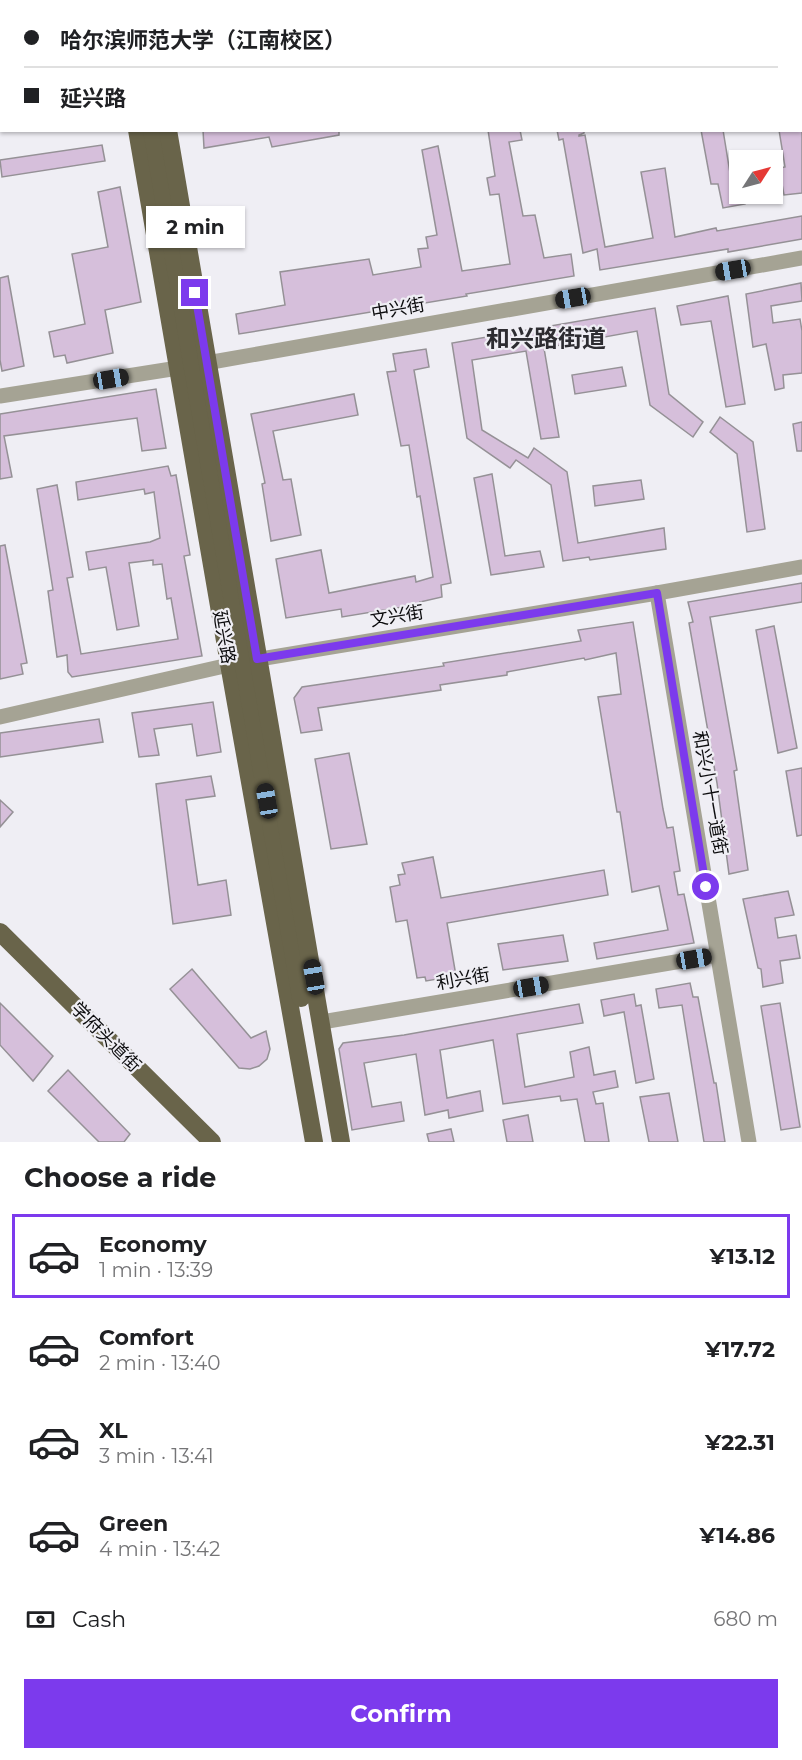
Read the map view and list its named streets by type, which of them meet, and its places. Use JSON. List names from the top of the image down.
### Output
{
  "streets": {
    "main road": ["延兴路", "学府头道街"],
    "street": [
      "中兴街",
      "文兴街",
      "和兴小十一道街",
      "利兴街"
    ]
  },
  "crossings": [
    ["中兴街", "延兴路"],
    ["文兴街", "延兴路"],
    ["文兴街", "和兴小十一道街"],
    ["延兴路", "利兴街"],
    ["和兴小十一道街", "利兴街"]
  ],
  "districts": ["和兴路街道"],
  "north": "top right",
  "page": {
    "banner": ["哈尔滨师范大学（江南校区）", "延兴路"],
    "bubble": "2 min",
    "heading": "Choose a ride",
    "list": [
      {
        "name": "Economy",
        "note": "1 min · 13:39",
        "value": "¥13.12"
      },
      {
        "name": "Comfort",
        "note": "2 min · 13:40",
        "value": "¥17.72"
      },
      {
        "name": "XL",
        "note": "3 min · 13:41",
        "value": "¥22.31"
      },
      {
        "name": "Green",
        "note": "4 min · 13:42",
        "value": "¥14.86"
      }
    ],
    "pay": ["Cash", "680 m"],
    "buttons": "Confirm"
  }
}
